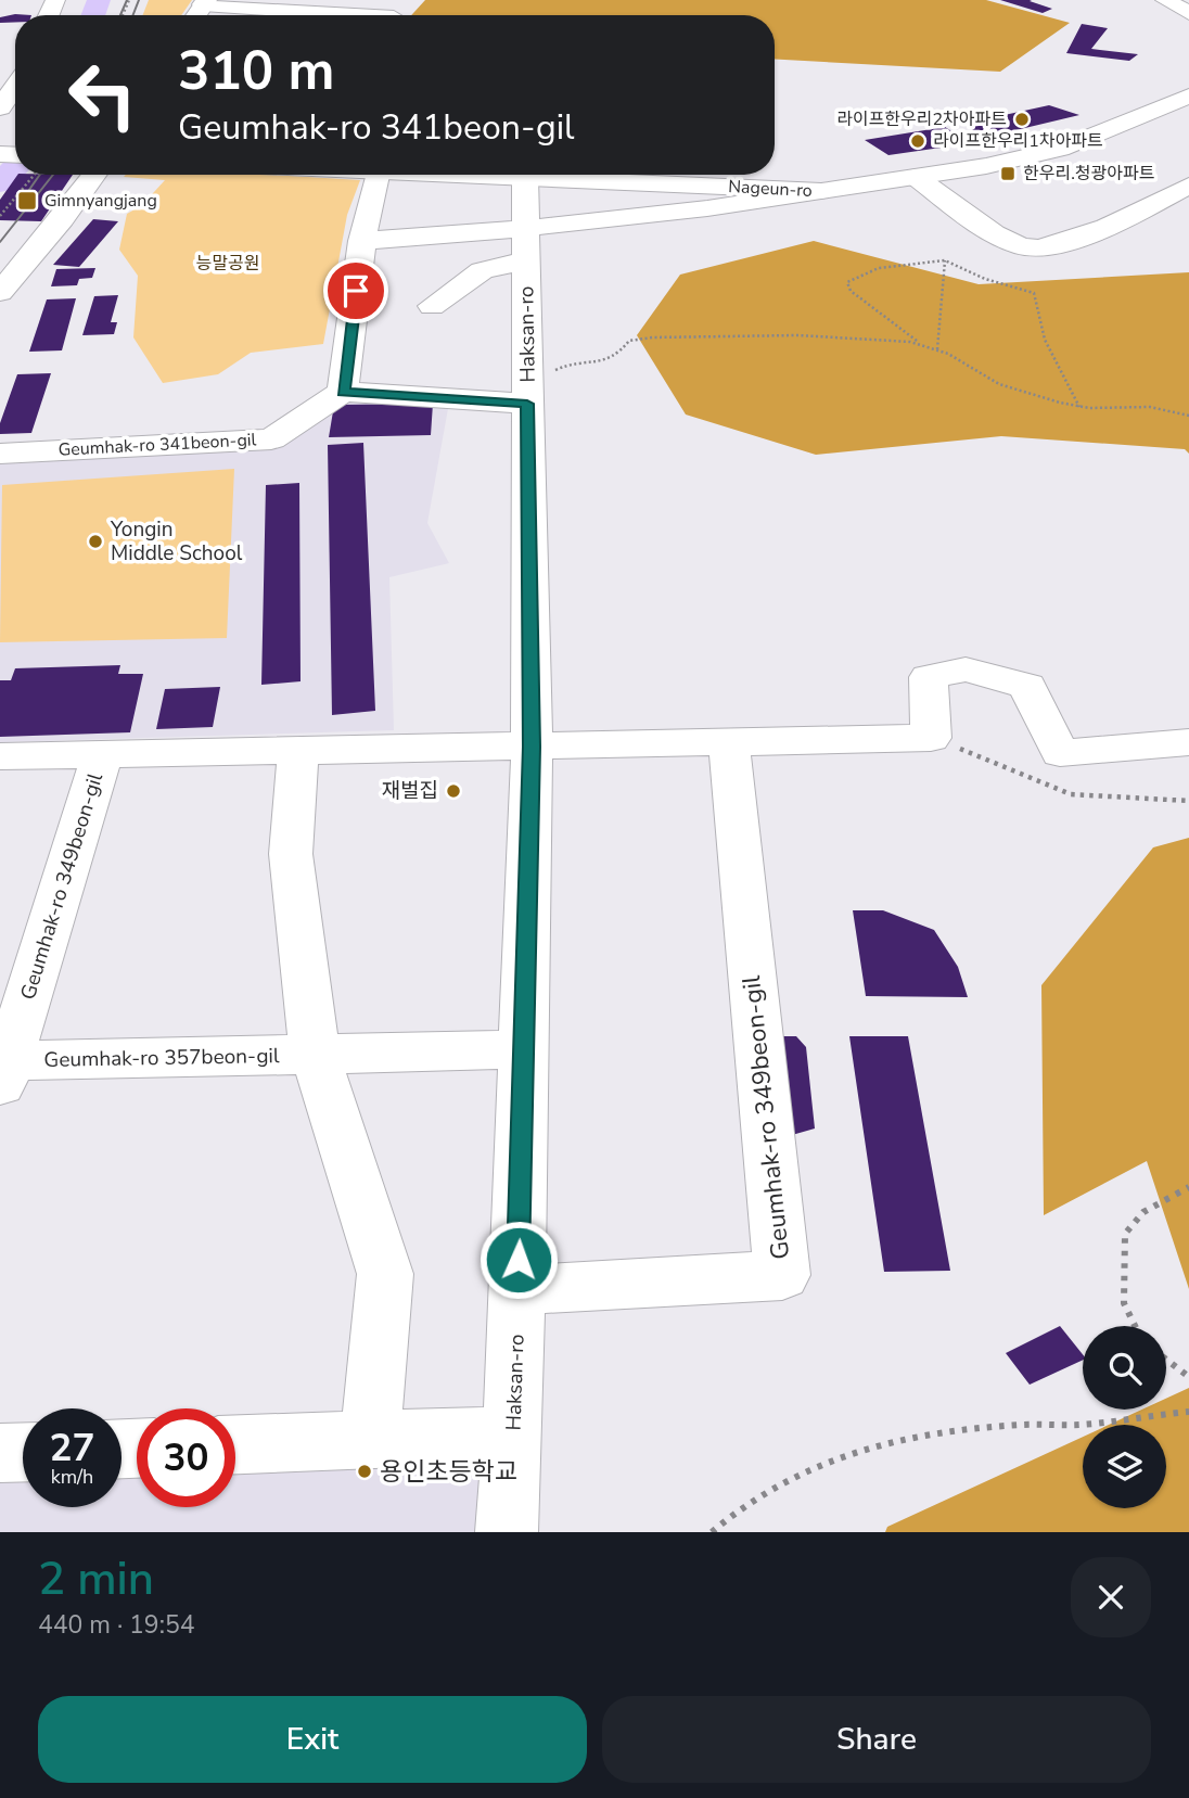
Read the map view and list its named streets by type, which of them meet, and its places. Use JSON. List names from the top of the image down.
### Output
{
  "streets": {
    "street": [
      "Nageun-ro",
      "Haksan-ro",
      "Geumhak-ro 341beon-gil",
      "Geumhak-ro 349beon-gil",
      "Geumhak-ro 357beon-gil"
    ]
  },
  "crossings": [
    ["Nageun-ro", "Haksan-ro"],
    ["Haksan-ro", "Geumhak-ro 349beon-gil"],
    ["Haksan-ro", "Geumhak-ro 357beon-gil"],
    ["Geumhak-ro 349beon-gil", "Geumhak-ro 357beon-gil"]
  ],
  "parks": ["능말공원"],
  "places": {
    "other": [
      "라이프한우리2차아파트",
      "라이프한우리1차아파트",
      "Yongin Middle School",
      "재벌집",
      "용인초등학교"
    ],
    "transit": ["한우리.청광아파트", "Gimnyangjang"]
  },
  "page": {
    "turn": ["310 m", "Geumhak-ro 341beon-gil"],
    "speed": "27 km/h",
    "limit": "30",
    "heading": ["2 min", "440 m · 19:54"],
    "buttons": ["Exit", "Share"]
  }
}
